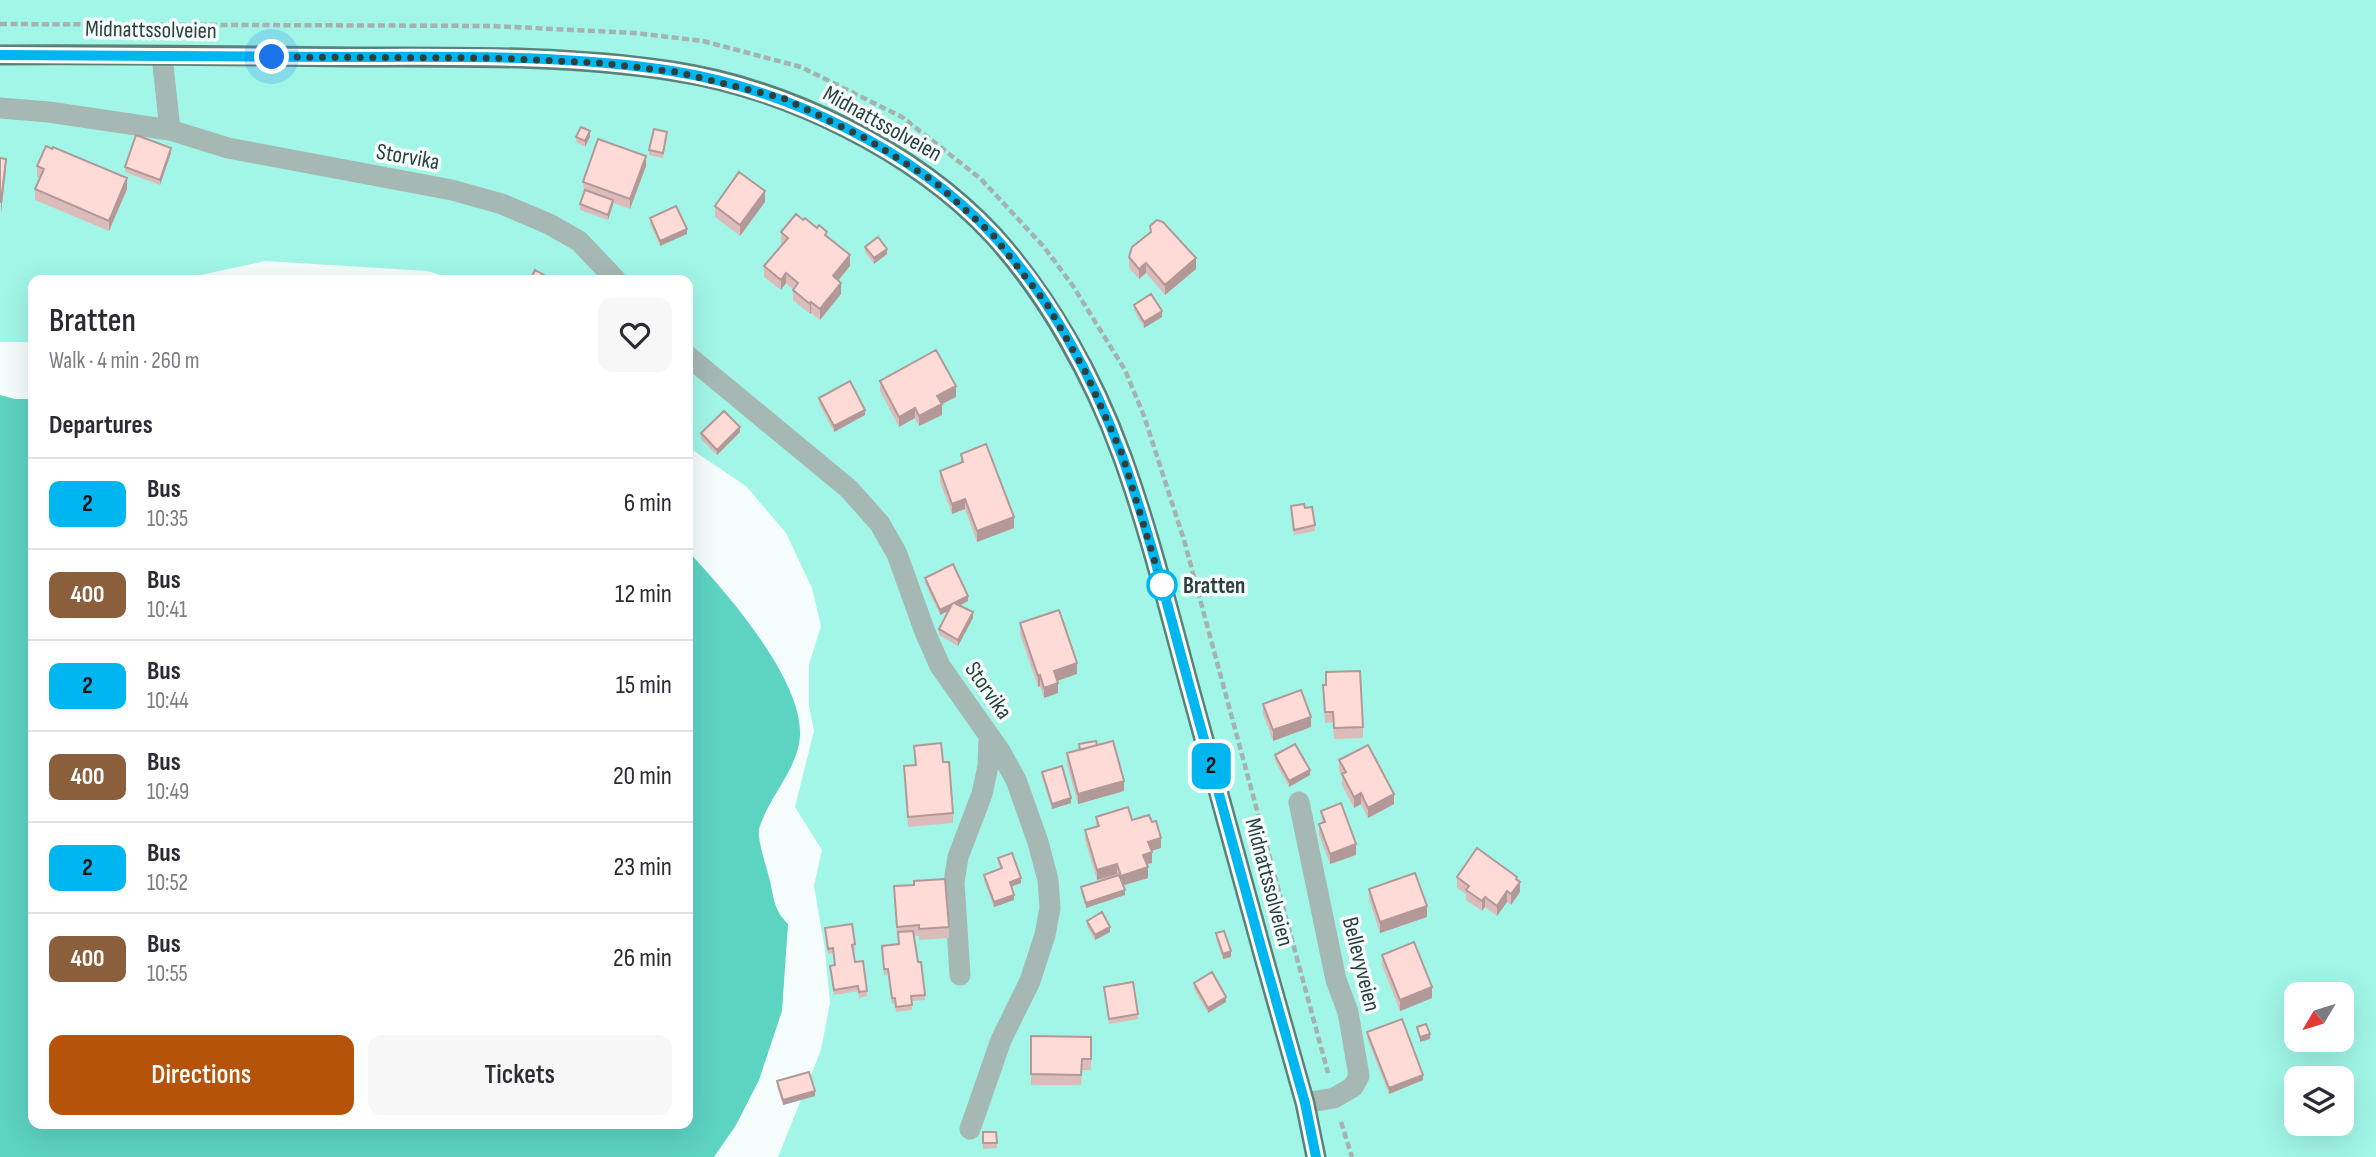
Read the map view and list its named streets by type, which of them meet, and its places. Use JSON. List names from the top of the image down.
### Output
{
  "streets": {
    "main road": ["Midnattssolveien"],
    "street": ["Storvika", "Bellevyveien"]
  },
  "places": ["Bratten"],
  "lines": ["bus line 2"],
  "north": "bottom left",
  "page": {
    "on_map": "2",
    "heading": [
      ["Bratten", "Walk · 4 min · 260 m"],
      "Departures"
    ],
    "list": [
      {
        "mark": "2",
        "name": "Bus",
        "note": "10:35",
        "value": "6 min"
      },
      {
        "mark": "400",
        "name": "Bus",
        "note": "10:41",
        "value": "12 min"
      },
      {
        "mark": "2",
        "name": "Bus",
        "note": "10:44",
        "value": "15 min"
      },
      {
        "mark": "400",
        "name": "Bus",
        "note": "10:49",
        "value": "20 min"
      },
      {
        "mark": "2",
        "name": "Bus",
        "note": "10:52",
        "value": "23 min"
      },
      {
        "mark": "400",
        "name": "Bus",
        "note": "10:55",
        "value": "26 min"
      }
    ],
    "buttons": ["Directions", "Tickets"]
  }
}
